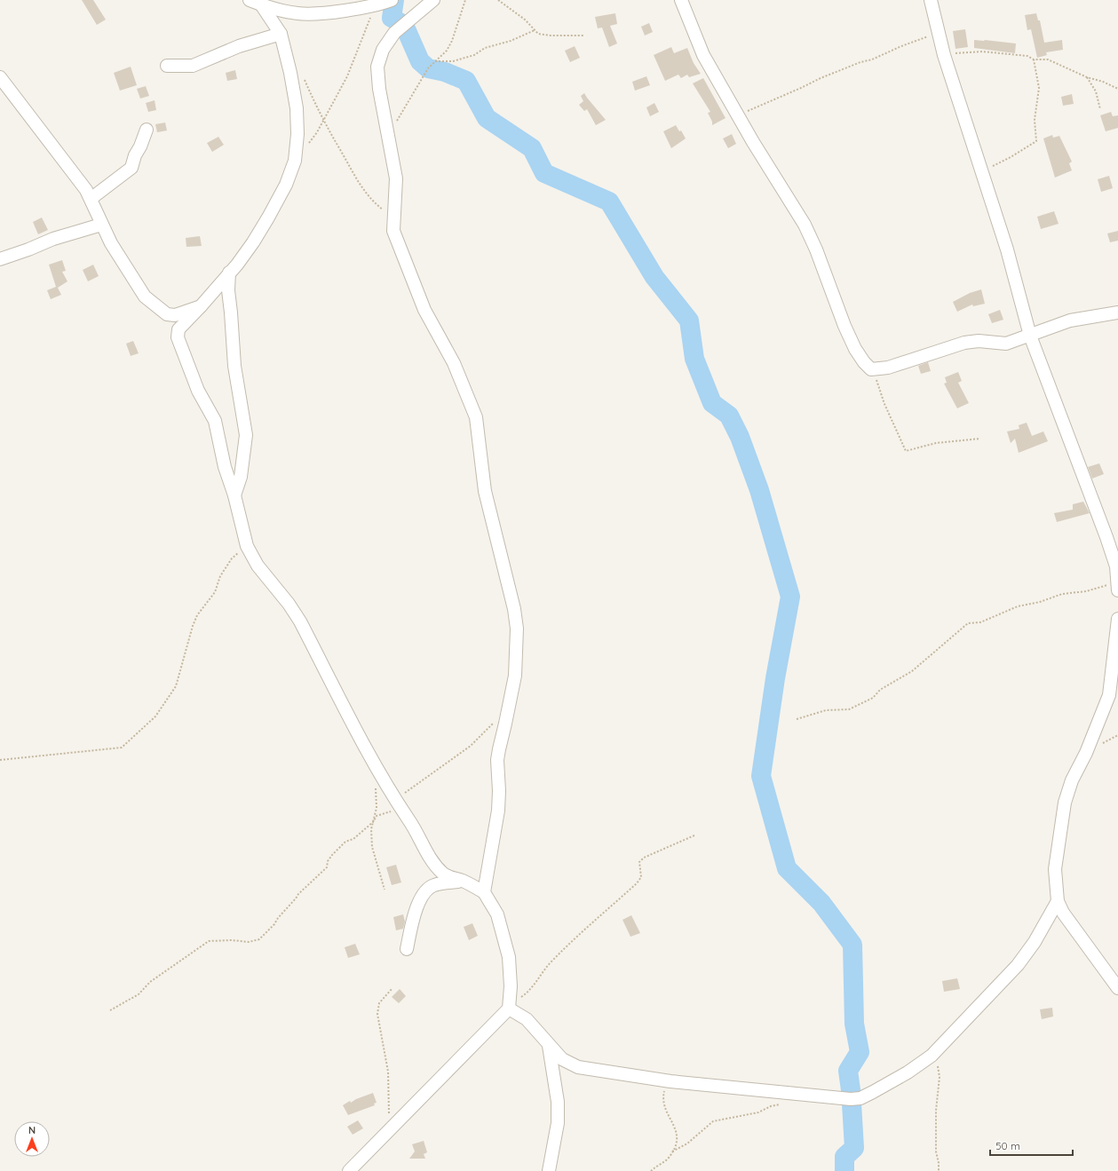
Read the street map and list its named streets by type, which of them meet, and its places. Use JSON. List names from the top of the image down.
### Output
{
  "scale_bar": "50 m",
  "north": "top"
}
